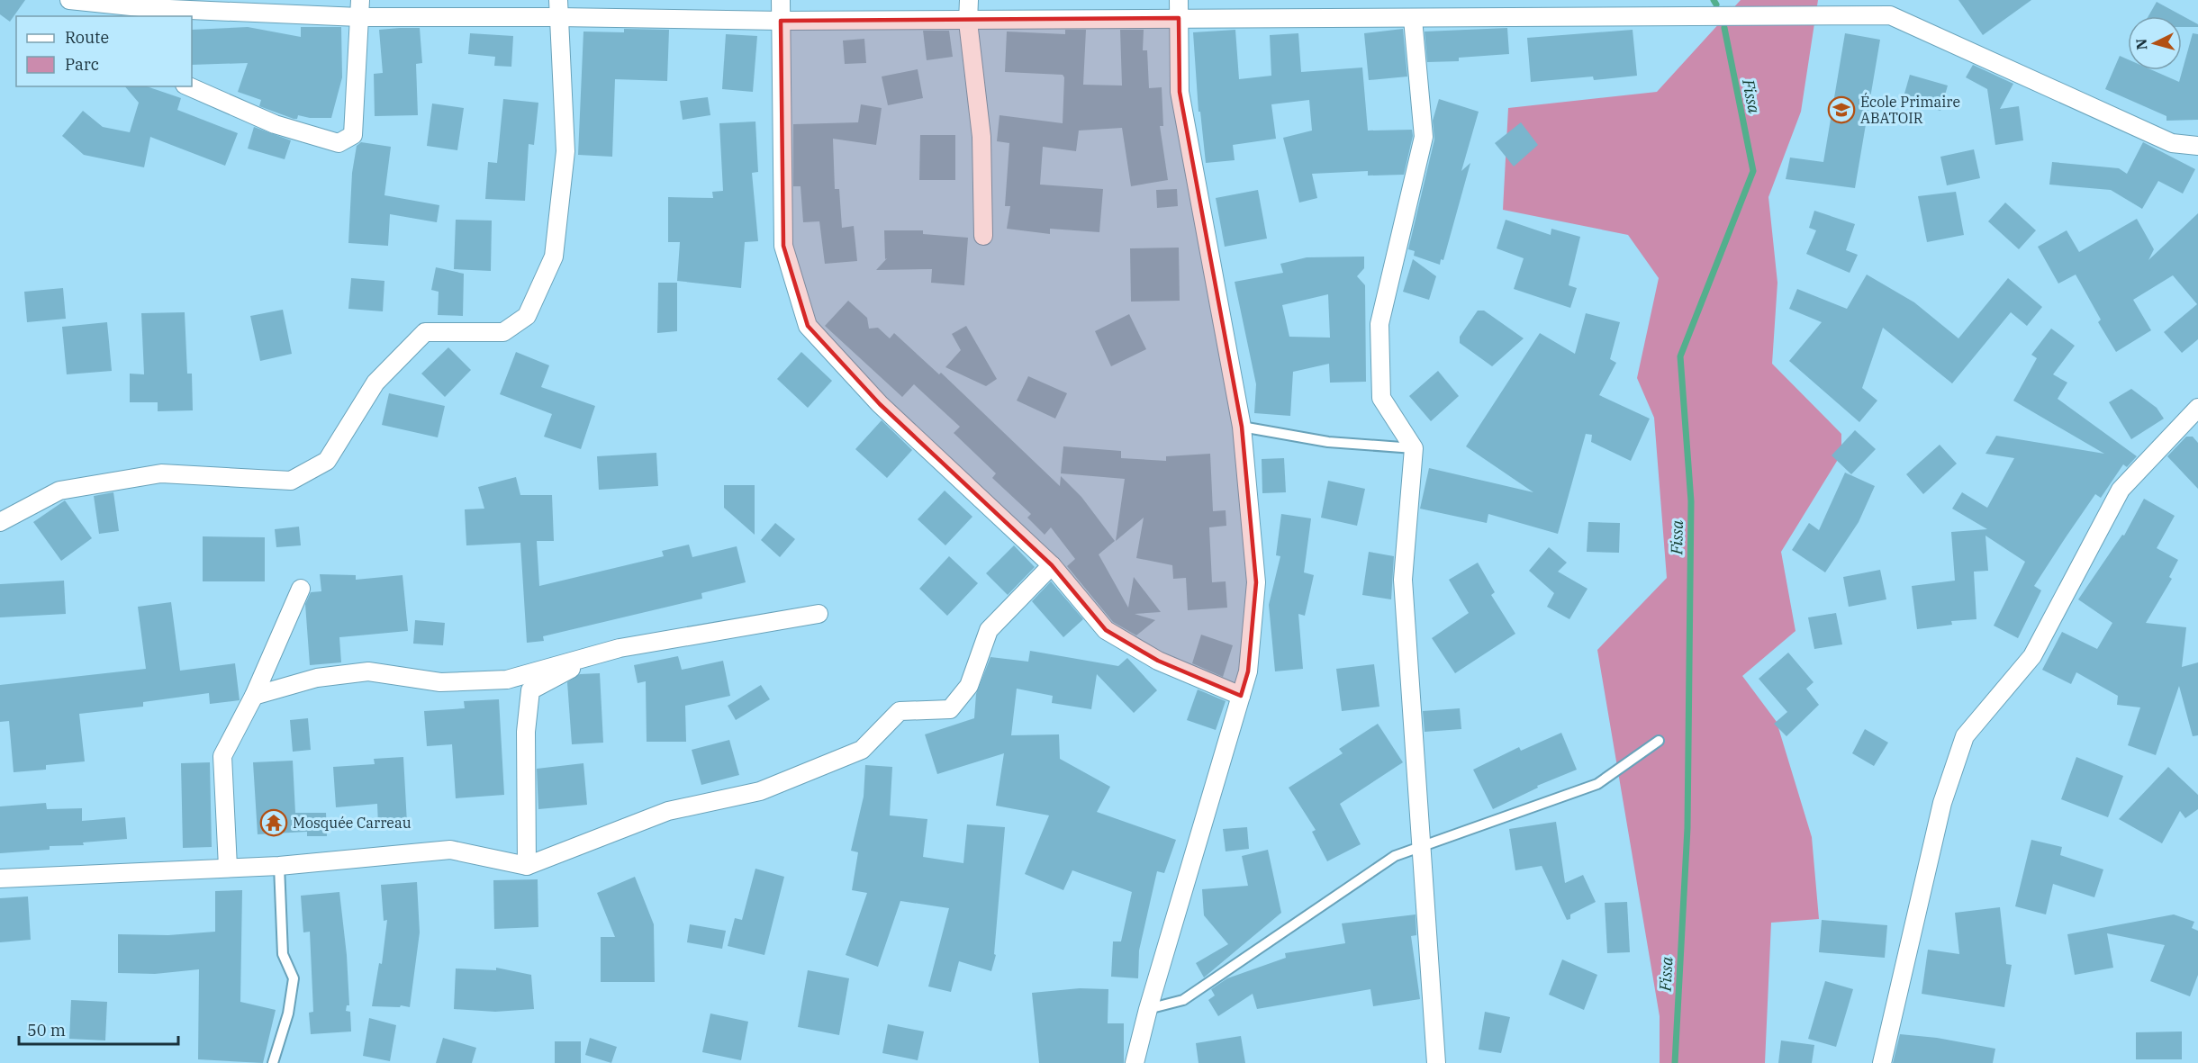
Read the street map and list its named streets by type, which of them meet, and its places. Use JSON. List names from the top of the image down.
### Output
{
  "water": ["Fissa"],
  "places": {
    "school or university": ["École Primaire ABATOIR"],
    "temple": ["Mosquée Carreau"]
  },
  "legend": ["Route", "Parc"],
  "scale_bar": "50 m",
  "north": "left"
}
